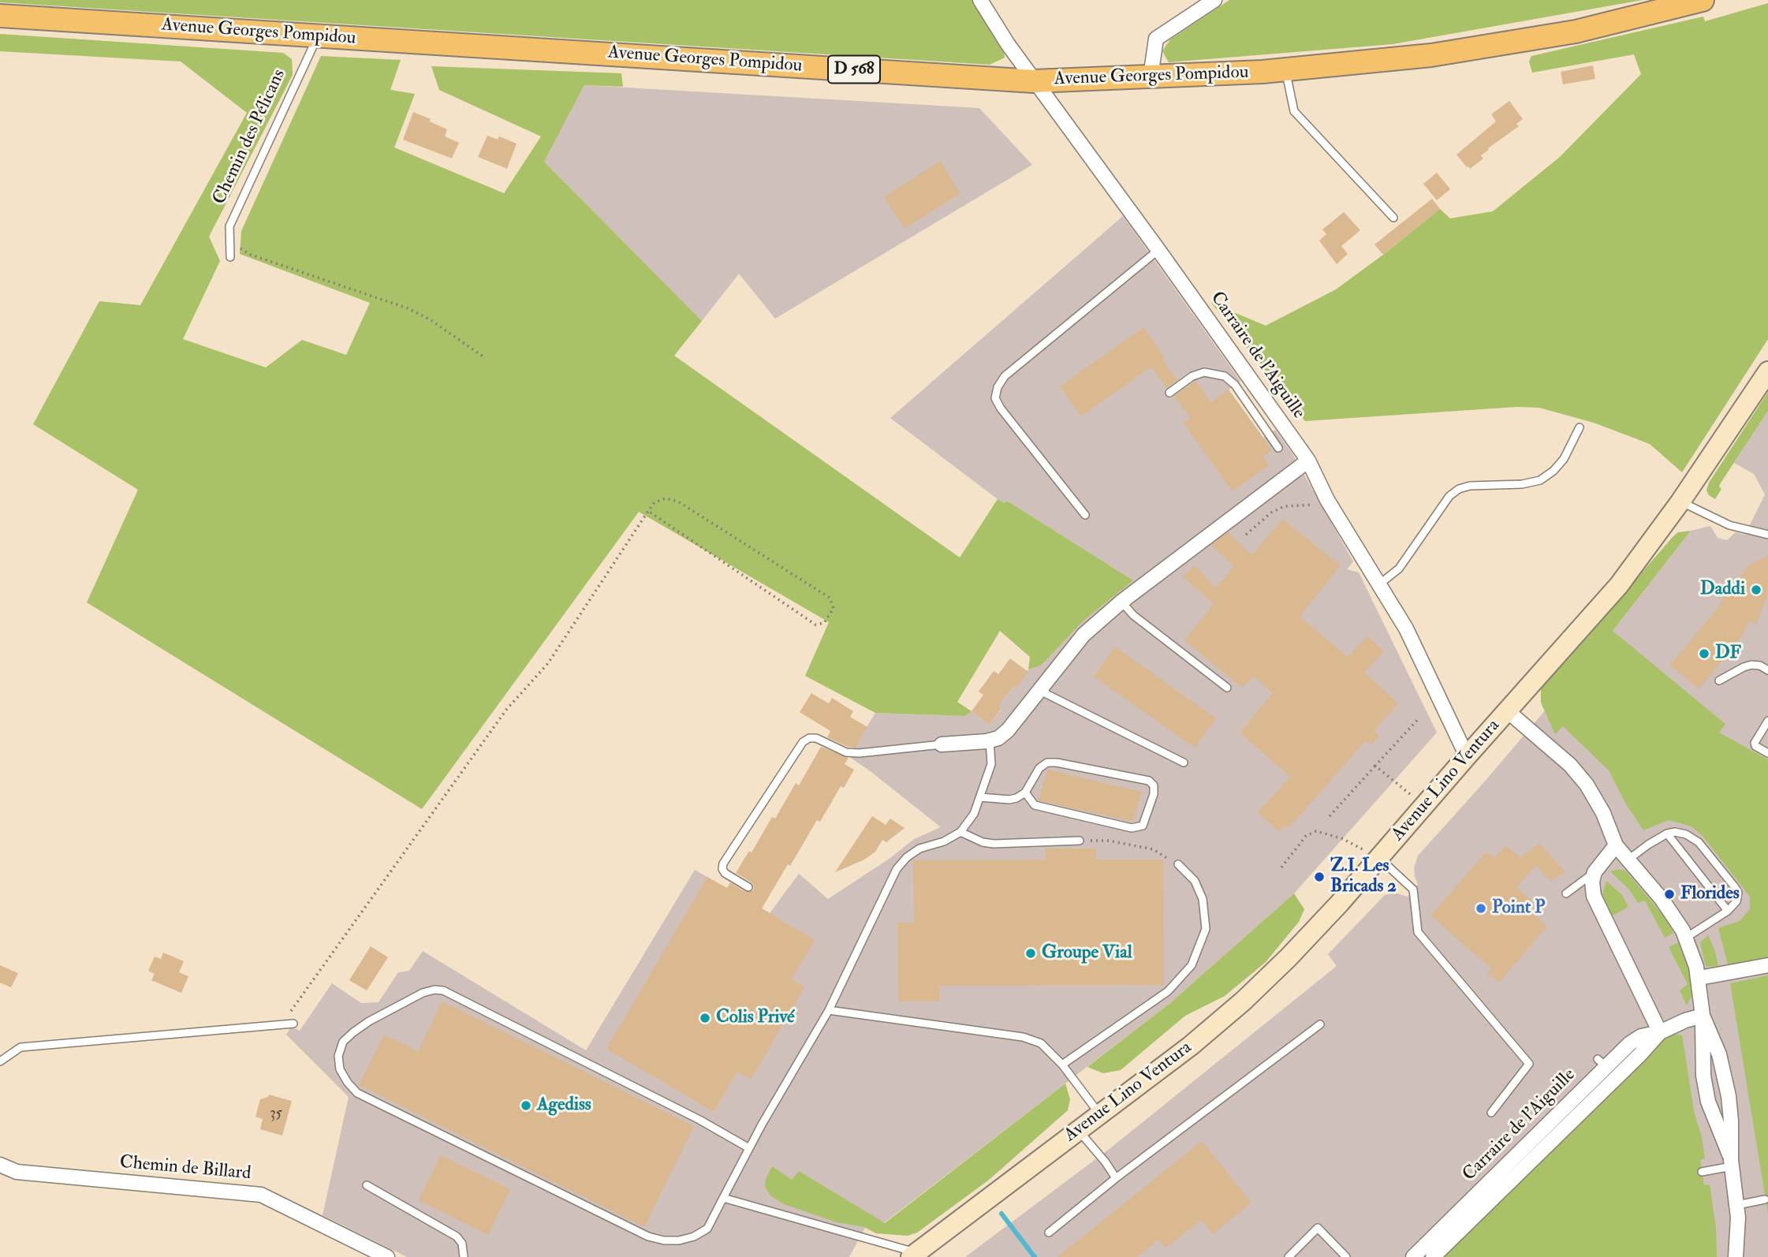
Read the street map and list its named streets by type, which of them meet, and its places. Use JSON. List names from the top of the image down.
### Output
{
  "streets": {
    "main road": ["Avenue Georges Pompidou", "D 568", "Avenue Lino Ventura"],
    "street": ["Carraire de l'Aiguille", "Chemin de Billard"],
    "lane": ["Chemin des Pélicans"]
  },
  "crossings": [
    ["Avenue Georges Pompidou", "Chemin des Pélicans"],
    ["Avenue Georges Pompidou", "Carraire de l'Aiguille"],
    ["Carraire de l'Aiguille", "Avenue Lino Ventura"]
  ],
  "places": [
    "Daddi",
    "DF",
    "Z.I. Les Bricads 2",
    "Florides",
    "Point P",
    "Groupe Vial",
    "Colis Privé",
    "Agediss"
  ],
  "house_numbers": ["35"]
}
